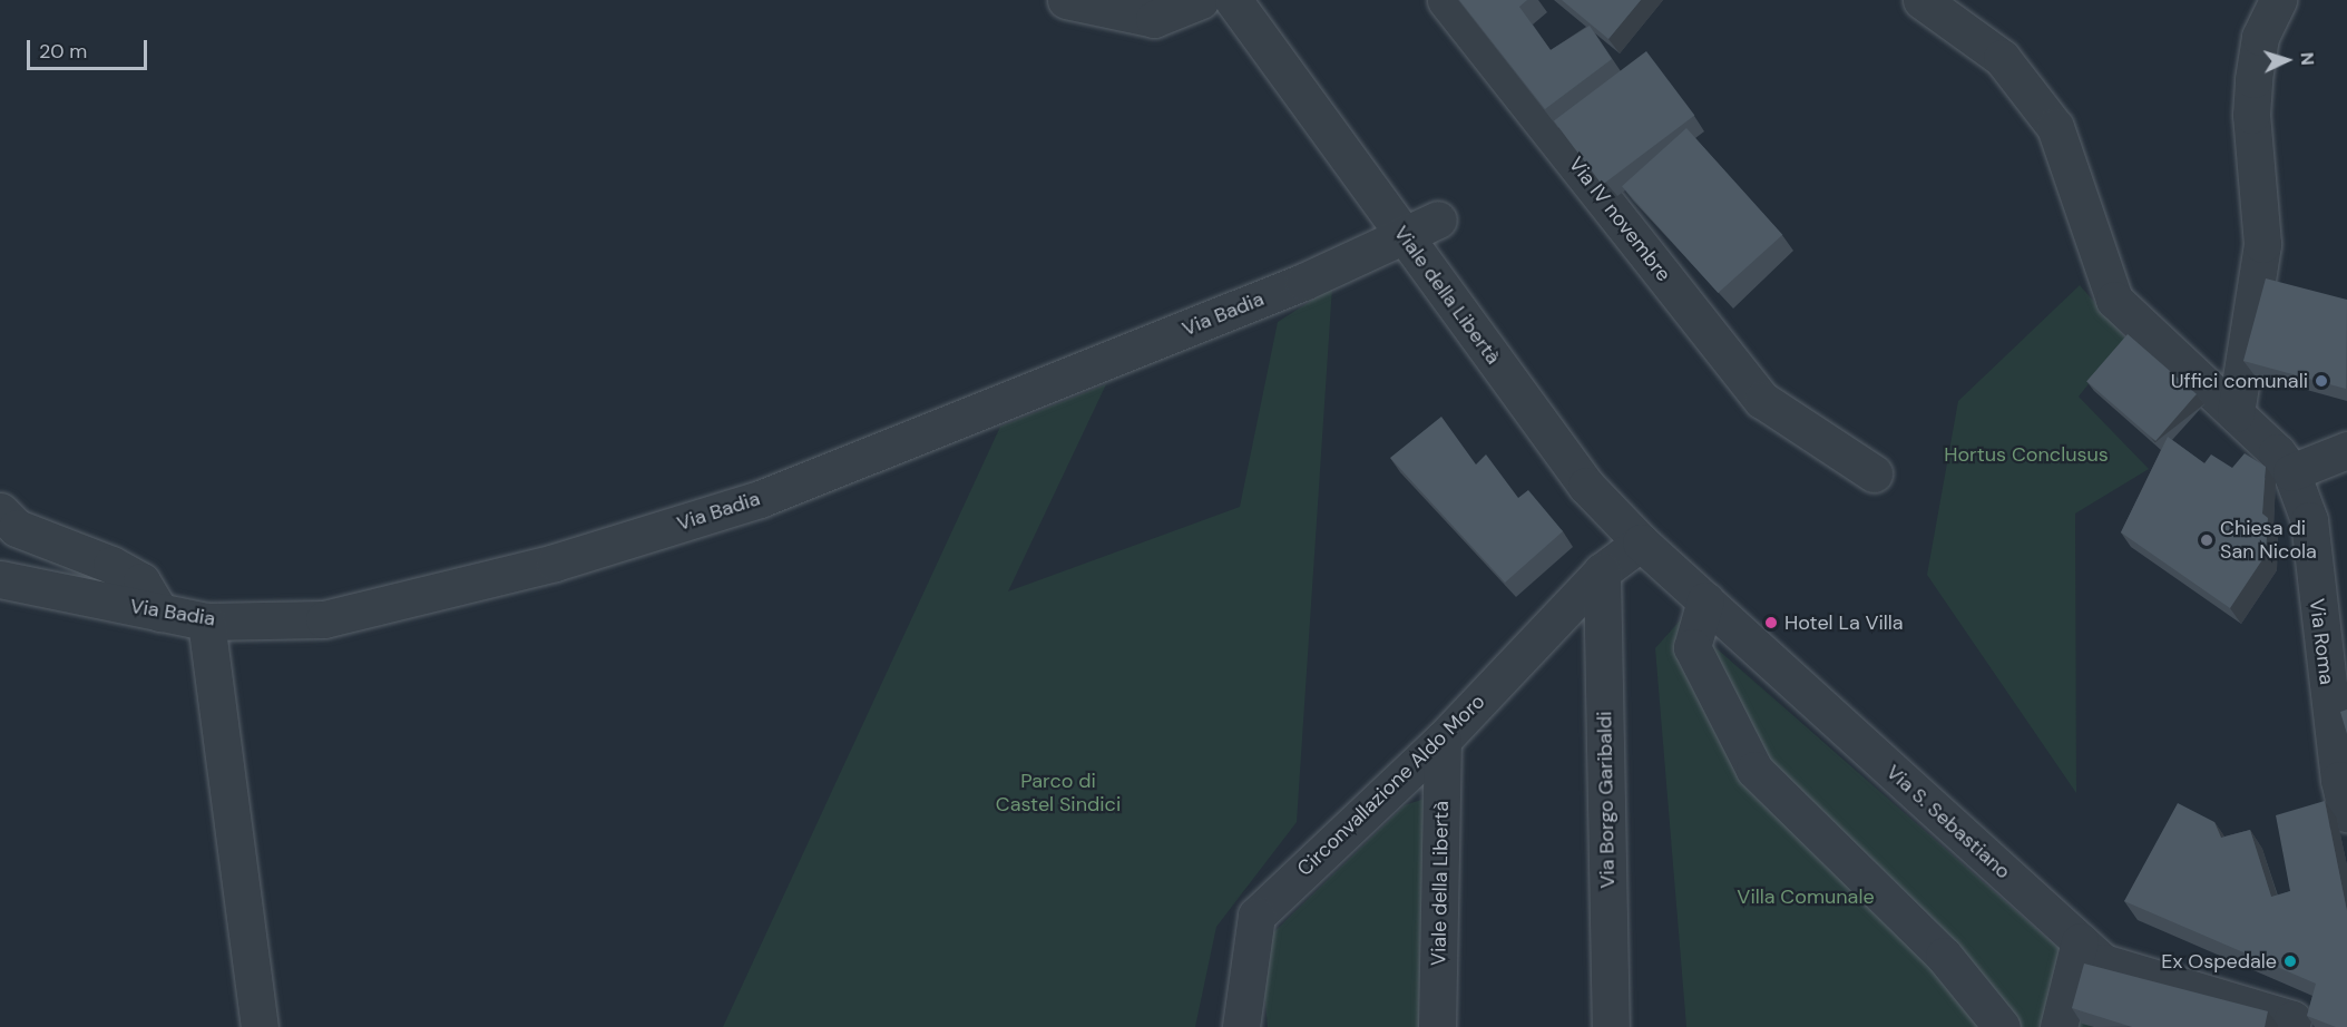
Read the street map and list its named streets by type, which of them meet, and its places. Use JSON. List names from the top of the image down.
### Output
{
  "streets": {
    "street": [
      "Via IV novembre",
      "Viale della Libertà",
      "Via Badia",
      "Via Roma",
      "Circonvallazione Aldo Moro",
      "Via Borgo Garibaldi",
      "Via S. Sebastiano"
    ]
  },
  "crossings": [
    ["Viale della Libertà", "Via Badia"],
    ["Viale della Libertà", "Circonvallazione Aldo Moro"],
    ["Viale della Libertà", "Via S. Sebastiano"],
    ["Circonvallazione Aldo Moro", "Via Borgo Garibaldi"]
  ],
  "parks": ["Hortus Conclusus", "Parco di Castel Sindici", "Villa Comunale"],
  "places": [
    "Uffici comunali",
    "Chiesa di San Nicola",
    "Hotel La Villa",
    "Ex Ospedale"
  ],
  "scale_bar": "20 m",
  "north": "right"
}
